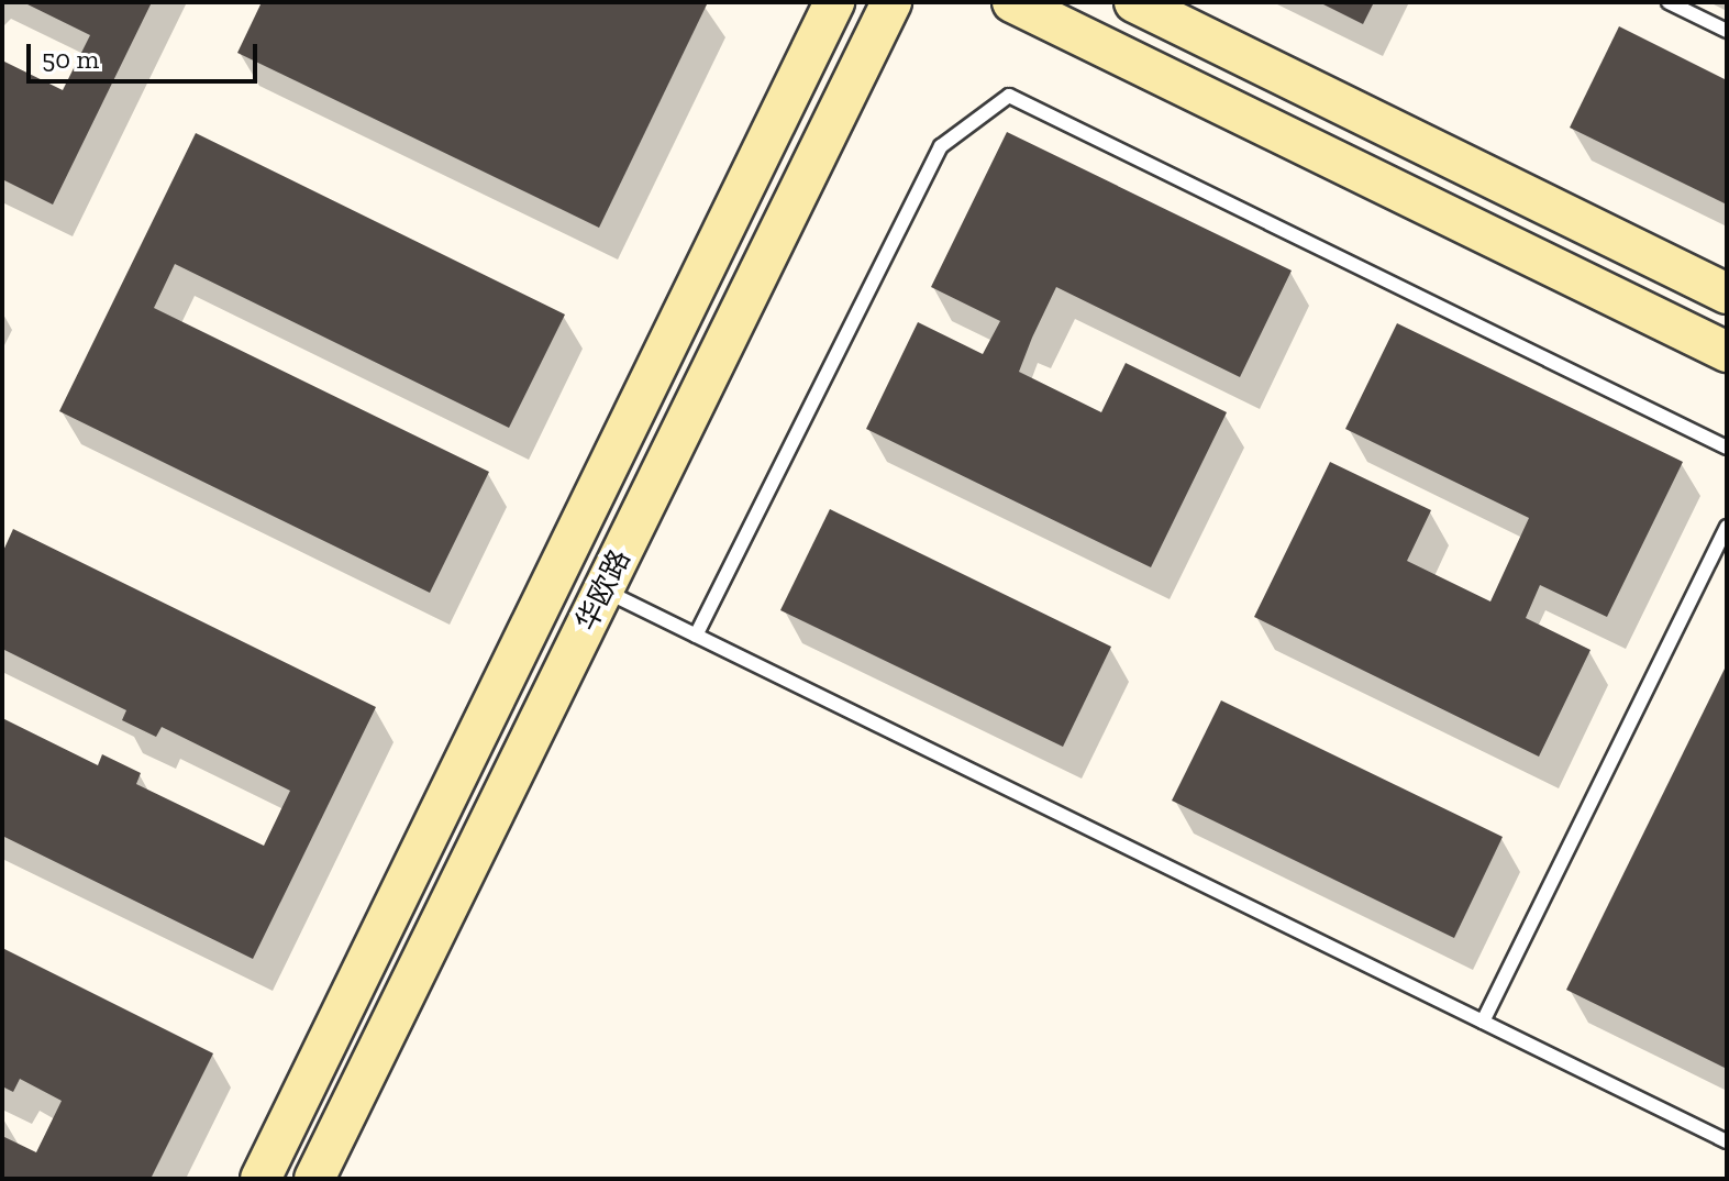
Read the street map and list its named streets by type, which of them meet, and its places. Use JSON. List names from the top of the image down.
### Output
{
  "streets": {
    "main road": ["华欧路"]
  },
  "scale_bar": "50 m"
}
